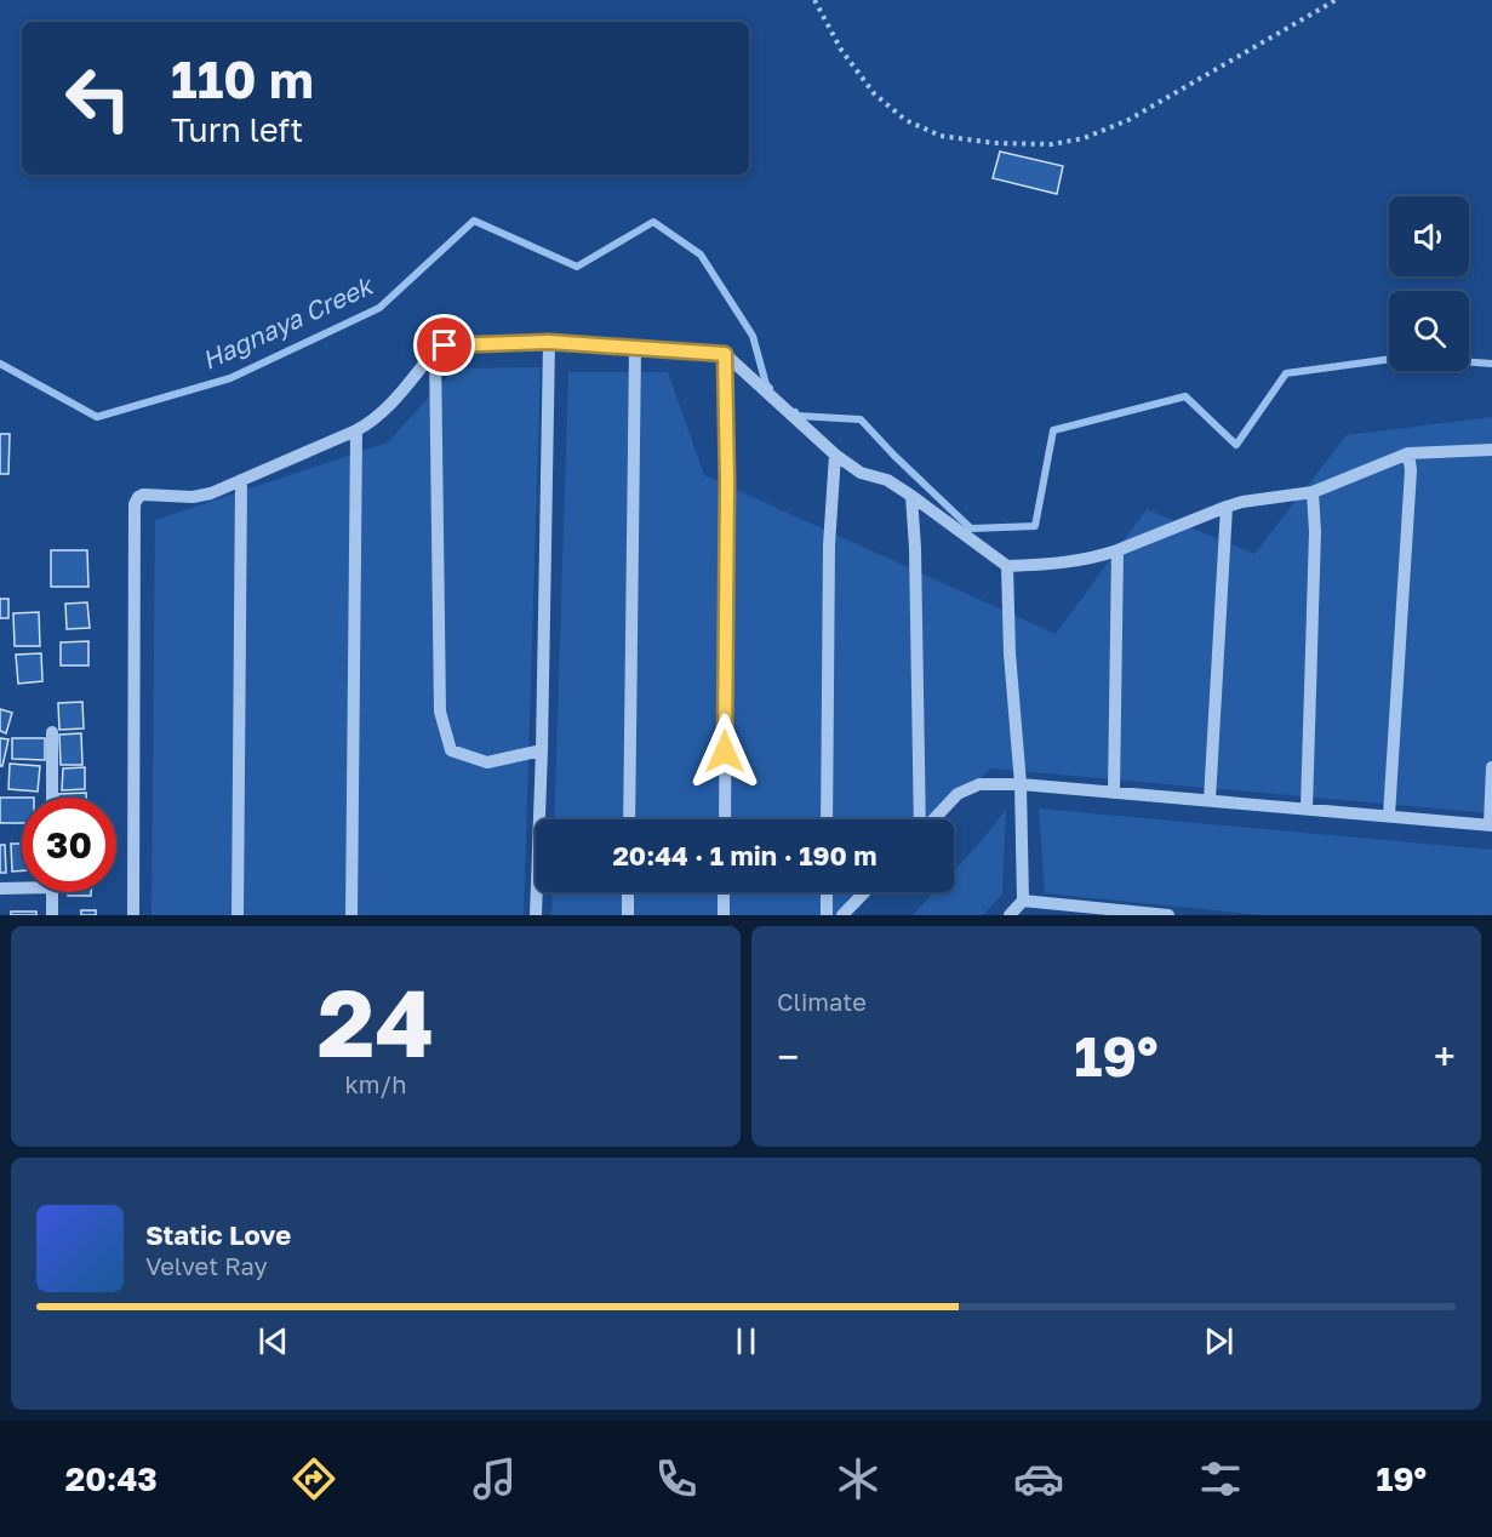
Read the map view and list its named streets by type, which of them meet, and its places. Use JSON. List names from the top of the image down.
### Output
{
  "water": ["Hagnaya Creek"],
  "page": {
    "turn": ["110 m", "Turn left"],
    "limit": "30",
    "trip": "20:44 · 1 min · 190 m",
    "tile": [
      ["24", "km/h"],
      "Climate"
    ],
    "heat": ["−", "19°", "+"],
    "song": ["Static Love", "Velvet Ray"],
    "tabs": ["20:43", "19°"]
  }
}
